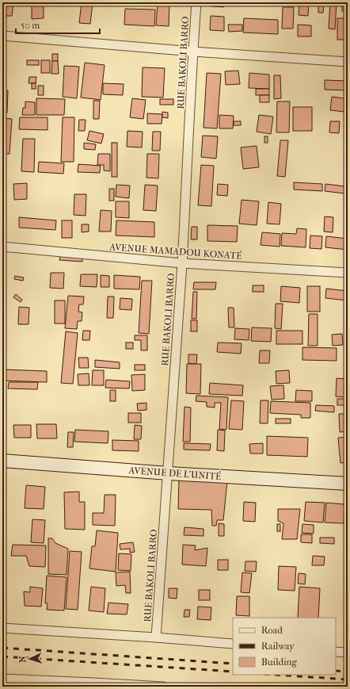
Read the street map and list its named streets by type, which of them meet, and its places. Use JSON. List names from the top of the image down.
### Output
{
  "streets": {
    "street": ["RUE BAKOLI BARRO", "AVENUE MAMADOU KONATÉ", "AVENUE DE L'UNITÉ"]
  },
  "crossings": [
    ["RUE BAKOLI BARRO", "AVENUE MAMADOU KONATÉ"],
    ["RUE BAKOLI BARRO", "AVENUE DE L'UNITÉ"]
  ],
  "legend": ["Road", "Railway", "Building"],
  "scale_bar": "50 m",
  "north": "left"
}
